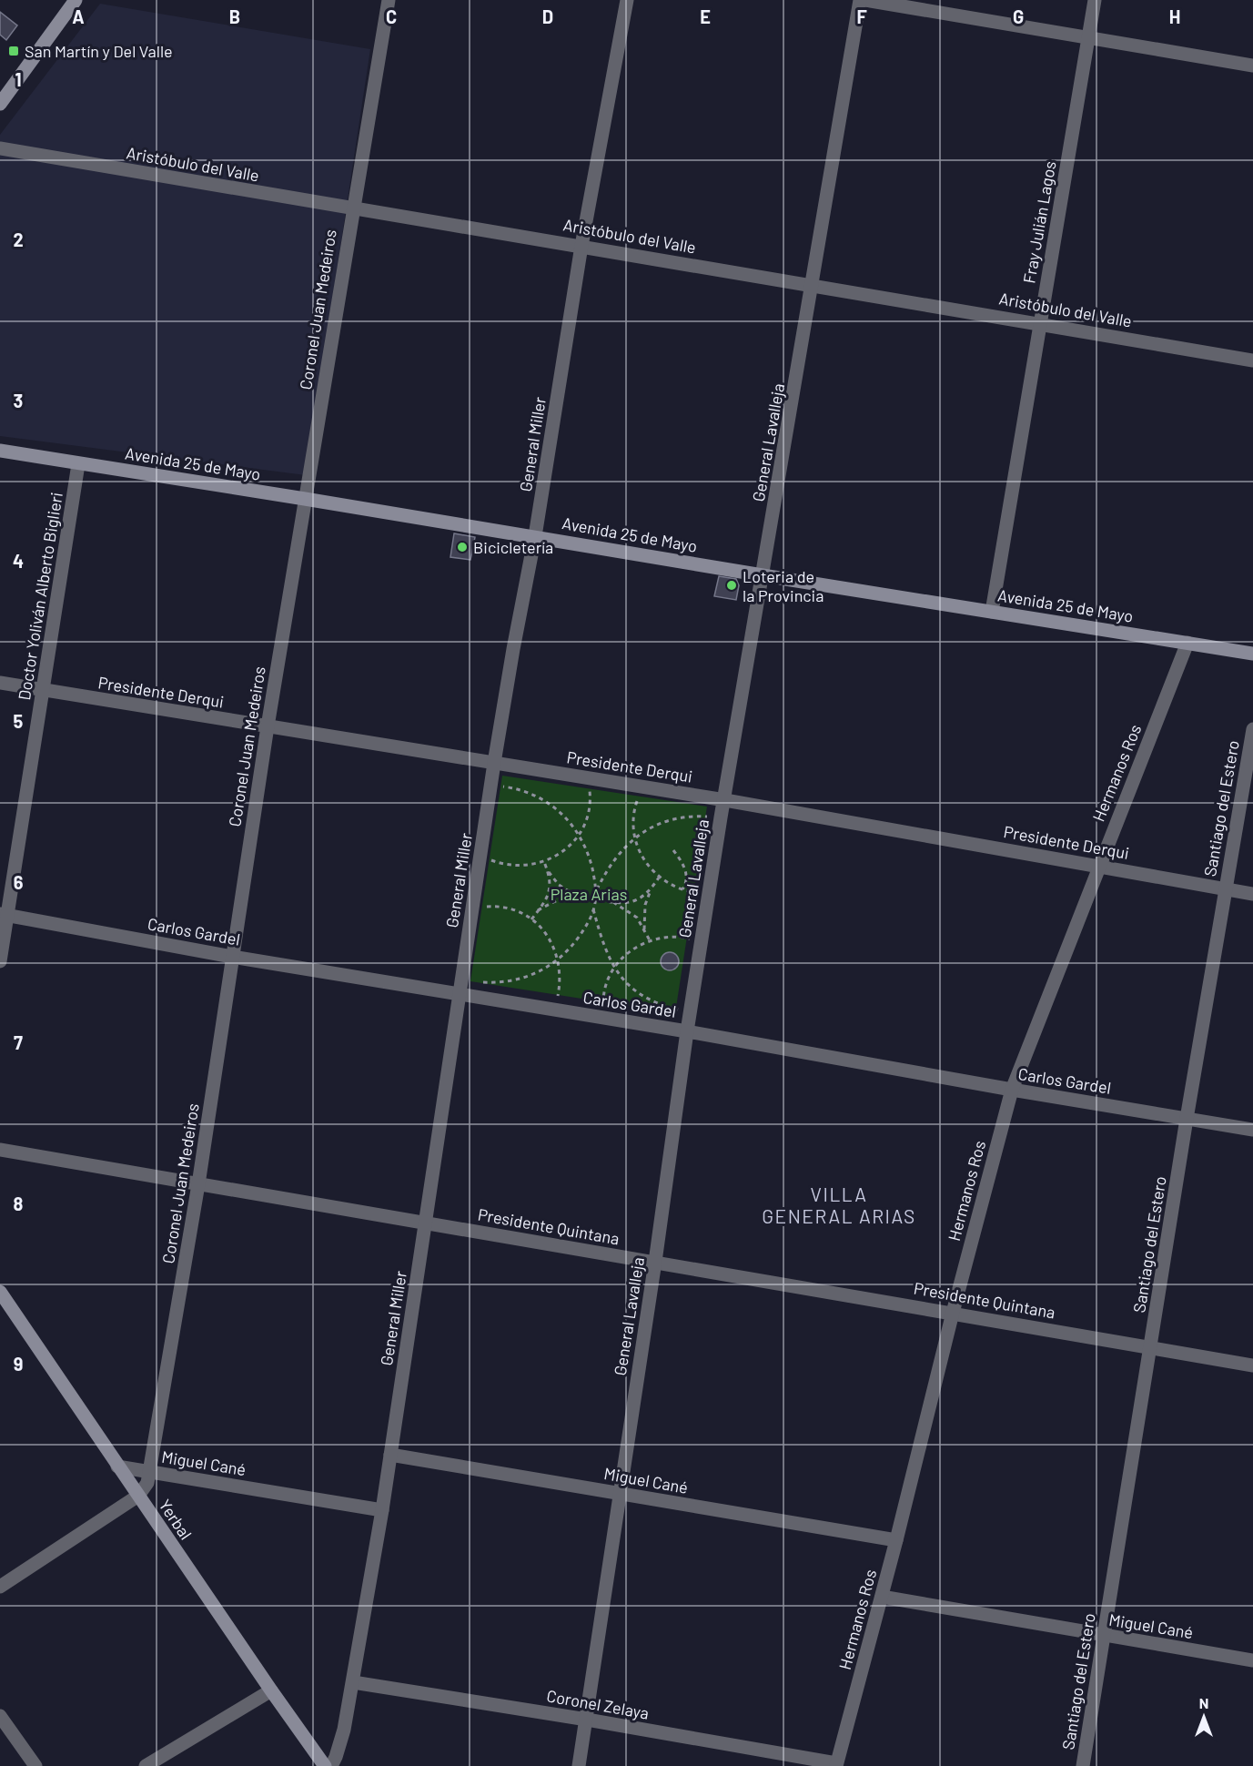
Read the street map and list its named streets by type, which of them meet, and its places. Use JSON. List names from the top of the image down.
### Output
{
  "streets": {
    "main road": ["Avenida 25 de Mayo", "Yerbal"],
    "street": [
      "Aristóbulo del Valle",
      "Fray Julián Lagos",
      "Coronel Juan Medeiros",
      "General Lavalleja",
      "General Miller",
      "Doctor Yoliván Alberto Biglieri",
      "Presidente Derqui",
      "Hermanos Ros",
      "Santiago del Estero",
      "Carlos Gardel",
      "Presidente Quintana",
      "Miguel Cané",
      "Coronel Zelaya"
    ]
  },
  "crossings": [
    ["Aristóbulo del Valle", "Fray Julián Lagos"],
    ["Aristóbulo del Valle", "Coronel Juan Medeiros"],
    ["Aristóbulo del Valle", "General Lavalleja"],
    ["Aristóbulo del Valle", "General Miller"],
    ["Fray Julián Lagos", "Avenida 25 de Mayo"],
    ["Coronel Juan Medeiros", "Avenida 25 de Mayo"],
    ["Coronel Juan Medeiros", "Presidente Derqui"],
    ["Coronel Juan Medeiros", "Carlos Gardel"],
    ["Coronel Juan Medeiros", "Presidente Quintana"],
    ["Coronel Juan Medeiros", "Miguel Cané"],
    ["Coronel Juan Medeiros", "Yerbal"],
    ["General Lavalleja", "Avenida 25 de Mayo"],
    ["General Lavalleja", "Presidente Derqui"],
    ["General Lavalleja", "Carlos Gardel"],
    ["General Lavalleja", "Presidente Quintana"],
    ["General Lavalleja", "Miguel Cané"],
    ["General Lavalleja", "Coronel Zelaya"],
    ["General Miller", "Avenida 25 de Mayo"],
    ["General Miller", "Presidente Derqui"],
    ["General Miller", "Carlos Gardel"],
    ["General Miller", "Presidente Quintana"],
    ["General Miller", "Miguel Cané"],
    ["General Miller", "Coronel Zelaya"],
    ["Avenida 25 de Mayo", "Doctor Yoliván Alberto Biglieri"],
    ["Avenida 25 de Mayo", "Hermanos Ros"],
    ["Doctor Yoliván Alberto Biglieri", "Presidente Derqui"],
    ["Doctor Yoliván Alberto Biglieri", "Carlos Gardel"],
    ["Presidente Derqui", "Hermanos Ros"],
    ["Presidente Derqui", "Santiago del Estero"],
    ["Hermanos Ros", "Carlos Gardel"],
    ["Hermanos Ros", "Presidente Quintana"],
    ["Hermanos Ros", "Miguel Cané"],
    ["Hermanos Ros", "Coronel Zelaya"],
    ["Santiago del Estero", "Carlos Gardel"],
    ["Santiago del Estero", "Presidente Quintana"],
    ["Santiago del Estero", "Miguel Cané"],
    ["Miguel Cané", "Yerbal"]
  ],
  "districts": ["VILLA GENERAL ARIAS"],
  "parks": ["Plaza Arias"],
  "places": {
    "transit": ["San Martín y Del Valle"],
    "other": ["Bicicletería", "Loteria de la Provincia"]
  },
  "north": "top",
  "grid": {
    "columns": [
      "A",
      "B",
      "C",
      "D",
      "E",
      "F",
      "G",
      "H"
    ],
    "rows": [
      "1",
      "2",
      "3",
      "4",
      "5",
      "6",
      "7",
      "8",
      "9"
    ]
  }
}
